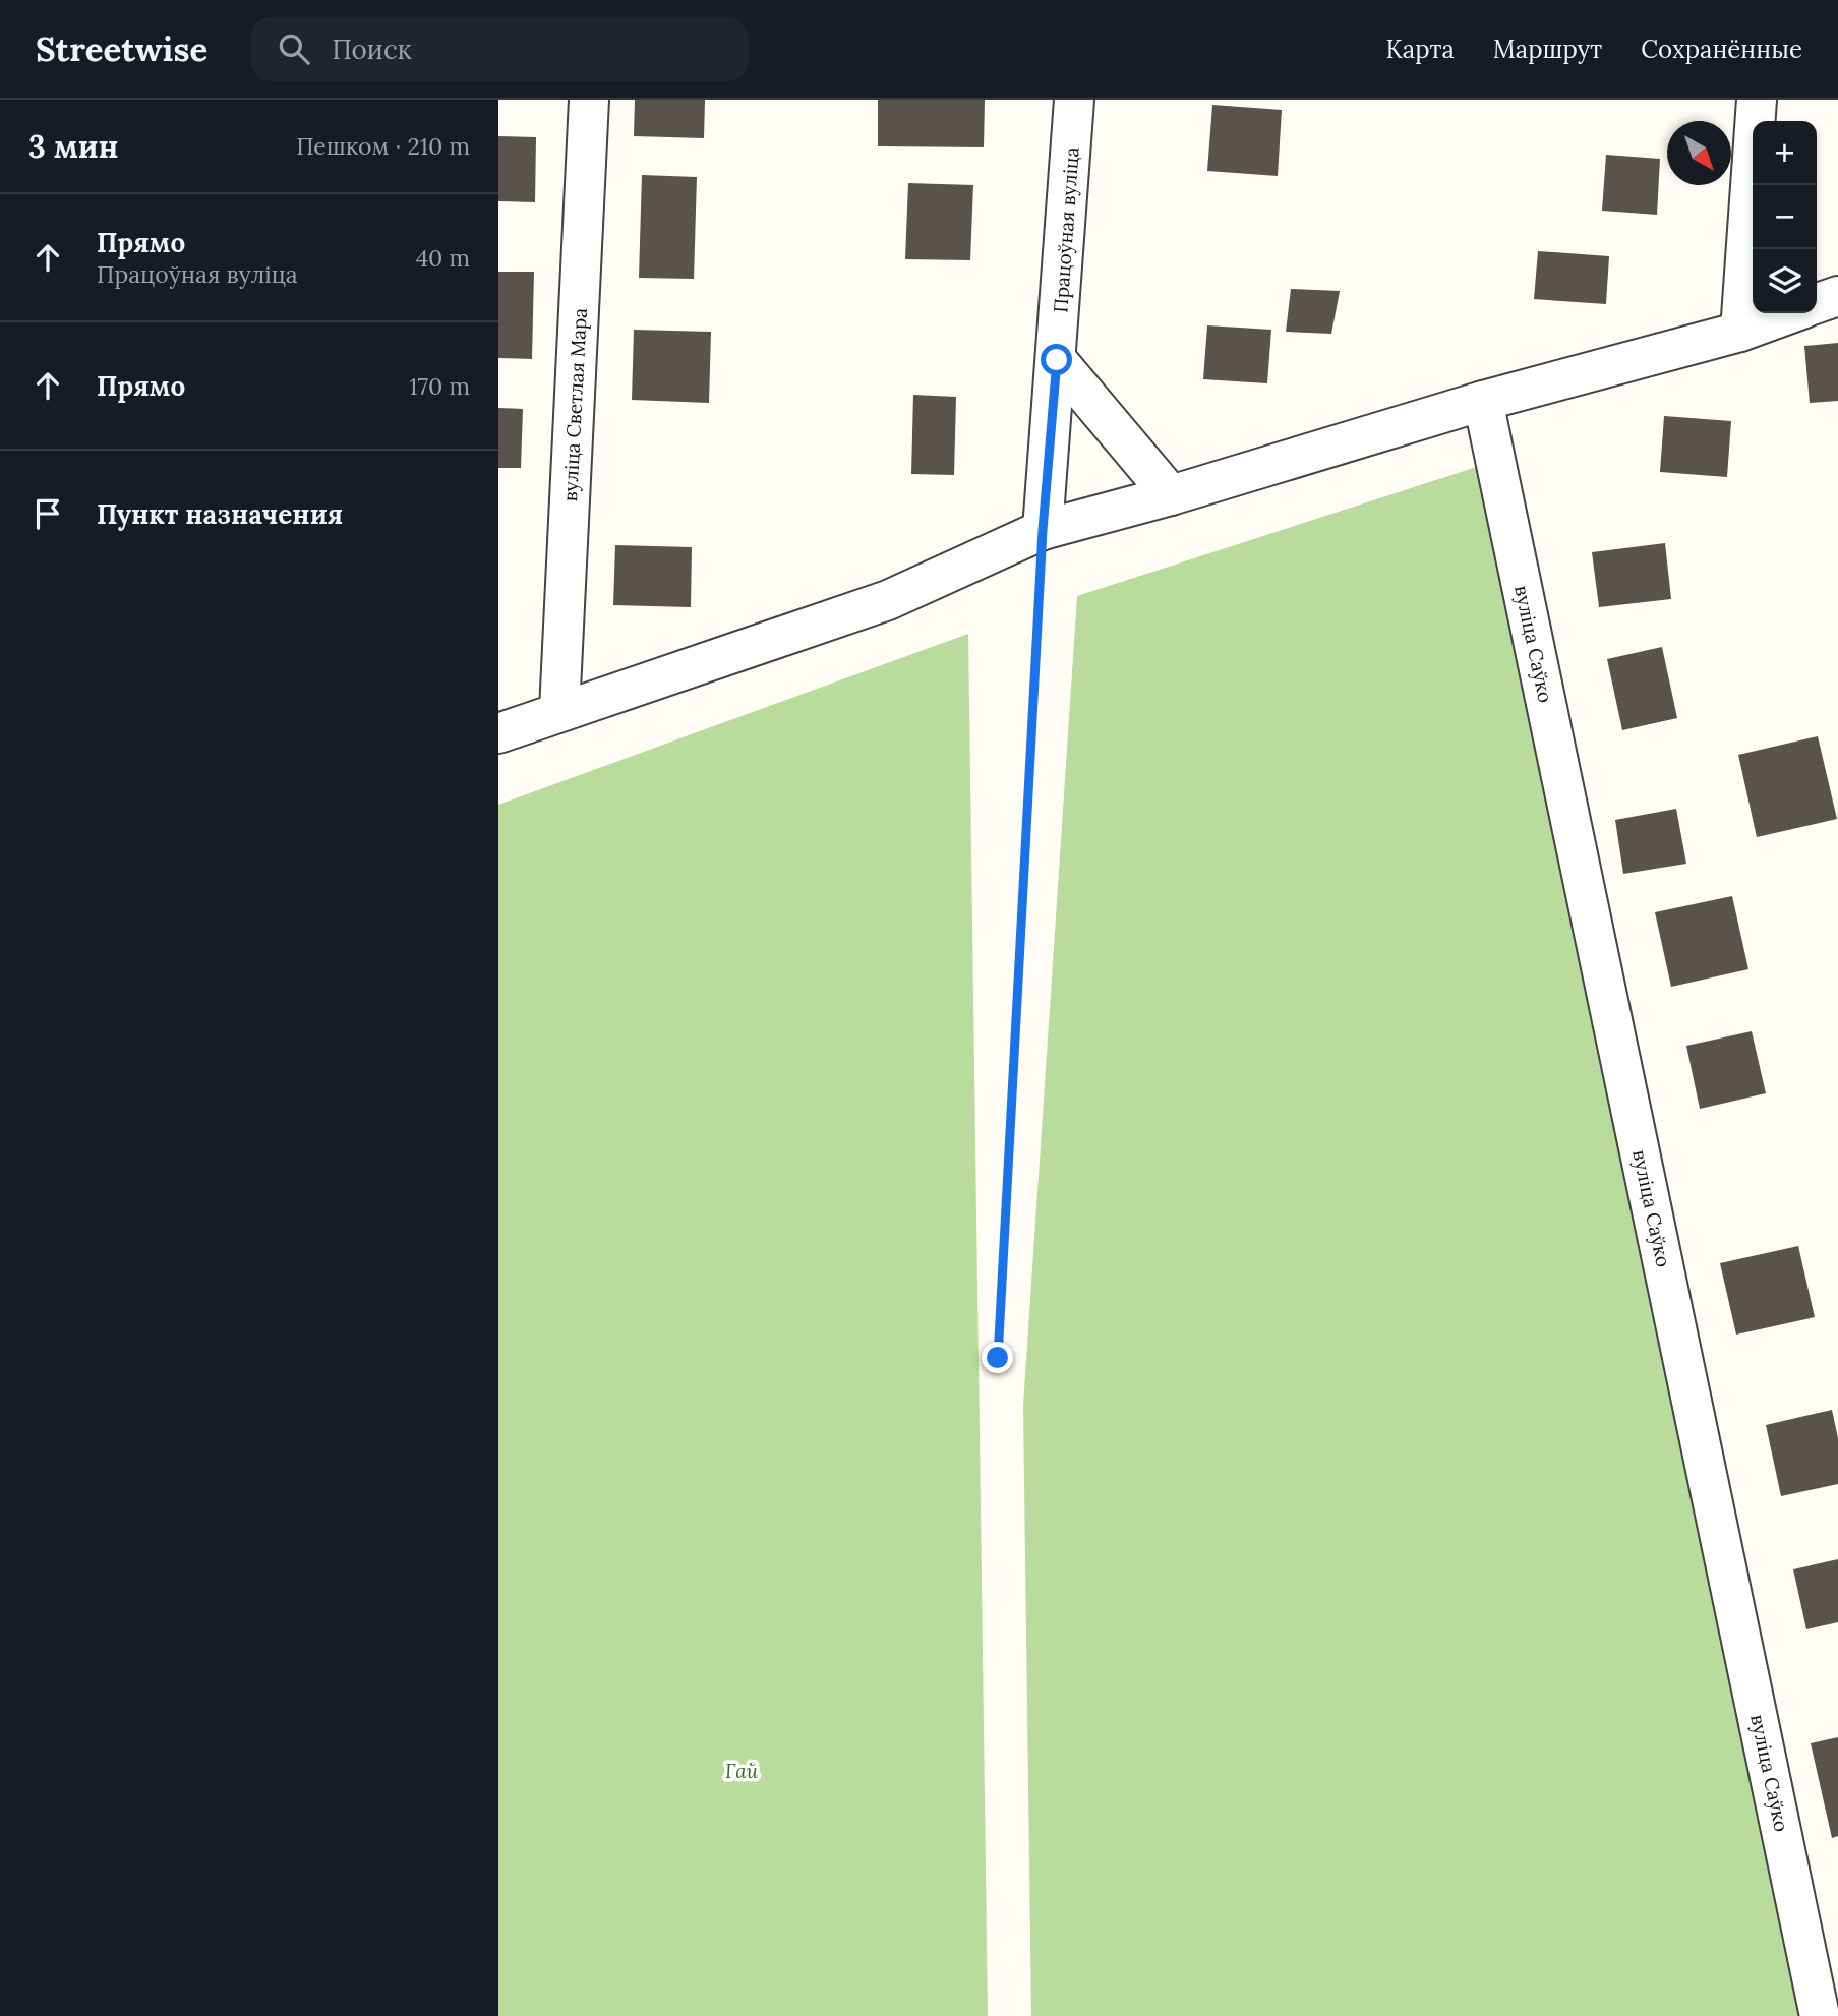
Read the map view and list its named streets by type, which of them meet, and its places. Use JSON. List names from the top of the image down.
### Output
{
  "streets": {
    "street": ["Працоўная вуліца", "вуліца Светлая Мара", "вуліца Саўко"]
  },
  "parks": ["Гай"],
  "north": "bottom right",
  "page": {
    "header": "Streetwise",
    "search": "Поиск",
    "nav": ["Карта", "Маршрут", "Сохранённые"],
    "heading": ["3 мин", "Пешком · 210 m"],
    "map_buttons": ["+", "−"],
    "list": [
      ["Прямо", "Працоўная вуліца", "40 m"],
      ["Прямо", "170 m"],
      "Пункт назначения"
    ]
  }
}
